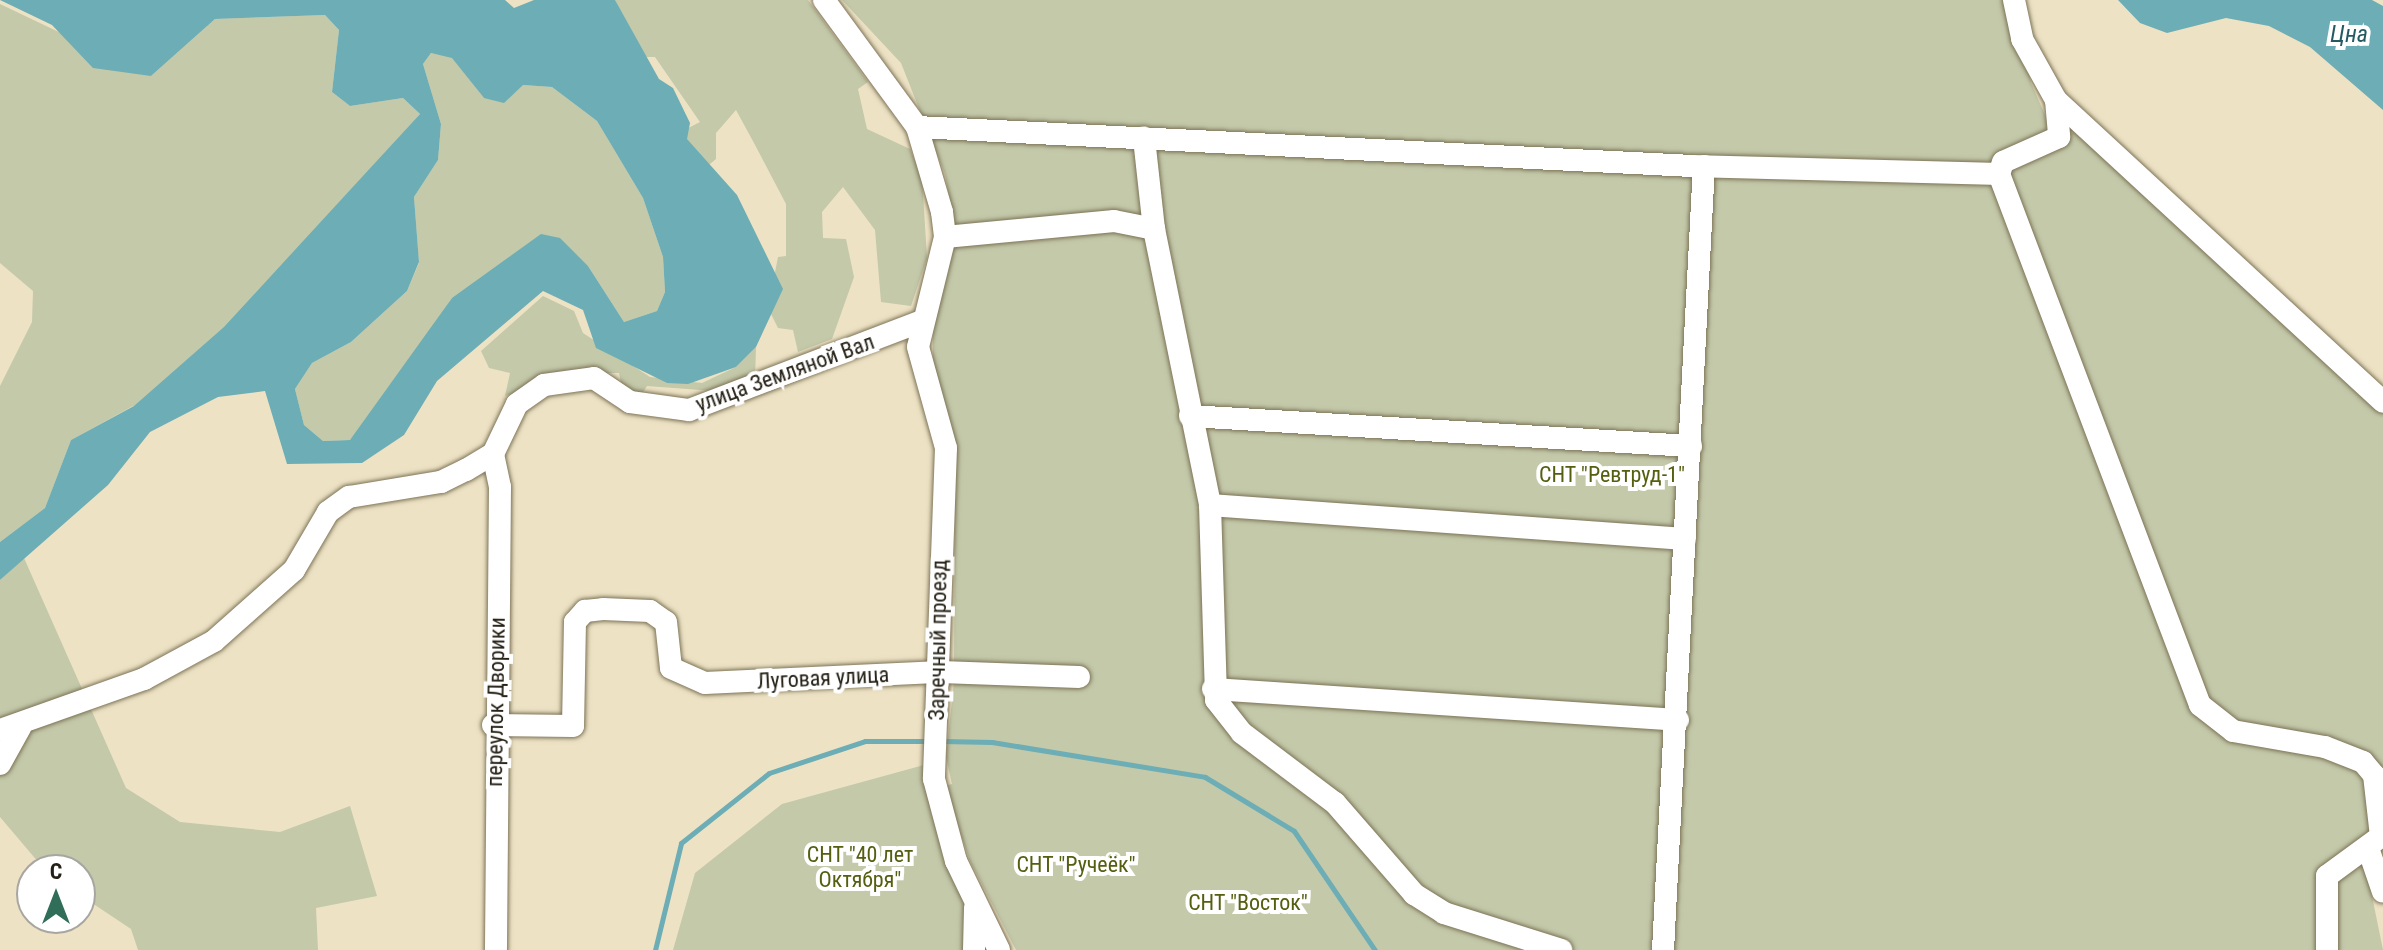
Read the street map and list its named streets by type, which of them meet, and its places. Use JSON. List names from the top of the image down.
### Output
{
  "streets": {
    "street": [
      "улица Земляной Вал",
      "Заречный проезд",
      "Луговая улица",
      "переулок Дворики"
    ]
  },
  "crossings": [
    ["улица Земляной Вал", "Заречный проезд"],
    ["улица Земляной Вал", "переулок Дворики"],
    ["Заречный проезд", "Луговая улица"],
    ["Луговая улица", "переулок Дворики"]
  ],
  "water": ["Цна"],
  "parks": [
    "СНТ \"Ревтруд-1\"",
    "СНТ \"40 лет Октября\"",
    "СНТ \"Ручеёк\"",
    "СНТ \"Восток\""
  ],
  "north": "top"
}
